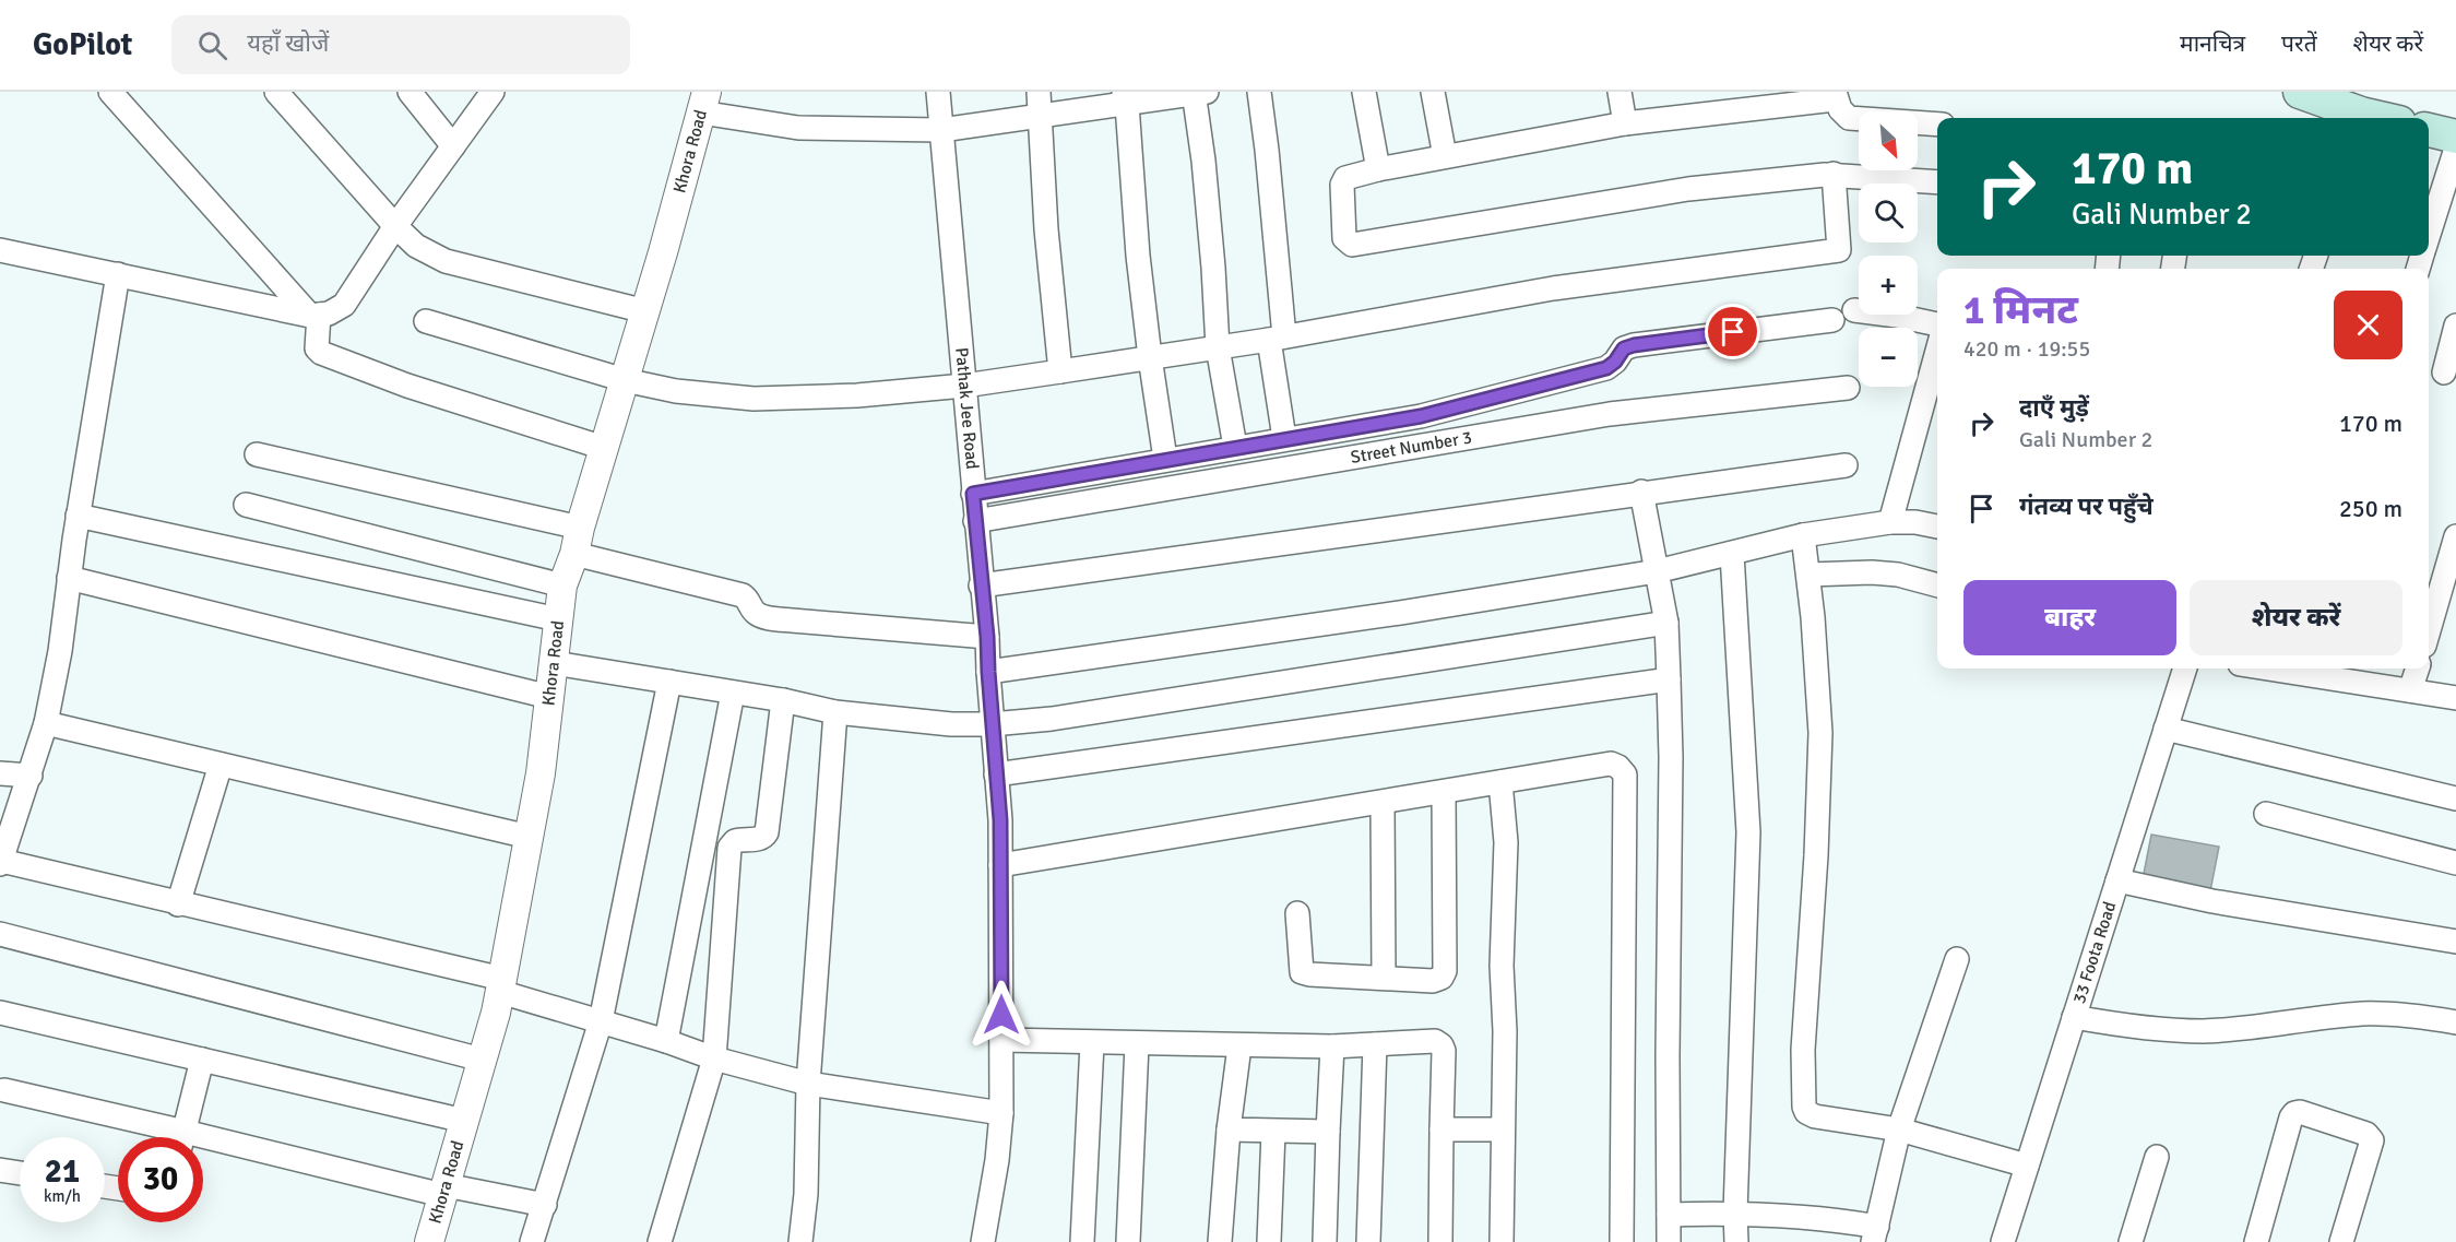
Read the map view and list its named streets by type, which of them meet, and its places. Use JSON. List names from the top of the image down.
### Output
{
  "streets": {
    "street": [
      "Khora Road",
      "Pathak Jee Road",
      "Street Number 3",
      "33 Foota Road"
    ]
  },
  "crossings": [
    ["Pathak Jee Road", "Street Number 3"]
  ],
  "north": "bottom right",
  "page": {
    "header": "GoPilot",
    "search": "यहाँ खोजें",
    "nav": ["मानचित्र", "परतें", "शेयर करें"],
    "map_buttons": ["+", "−"],
    "turn": ["170 m", "Gali Number 2"],
    "heading": ["1 मिनट", "420 m · 19:55"],
    "list": [
      {
        "name": "दाएँ मुड़ें",
        "note": "Gali Number 2",
        "value": "170 m"
      },
      {
        "name": "गंतव्य पर पहुँचे",
        "value": "250 m"
      }
    ],
    "buttons": ["बाहर", "शेयर करें"],
    "speed": "21 km/h",
    "limit": "30"
  }
}
